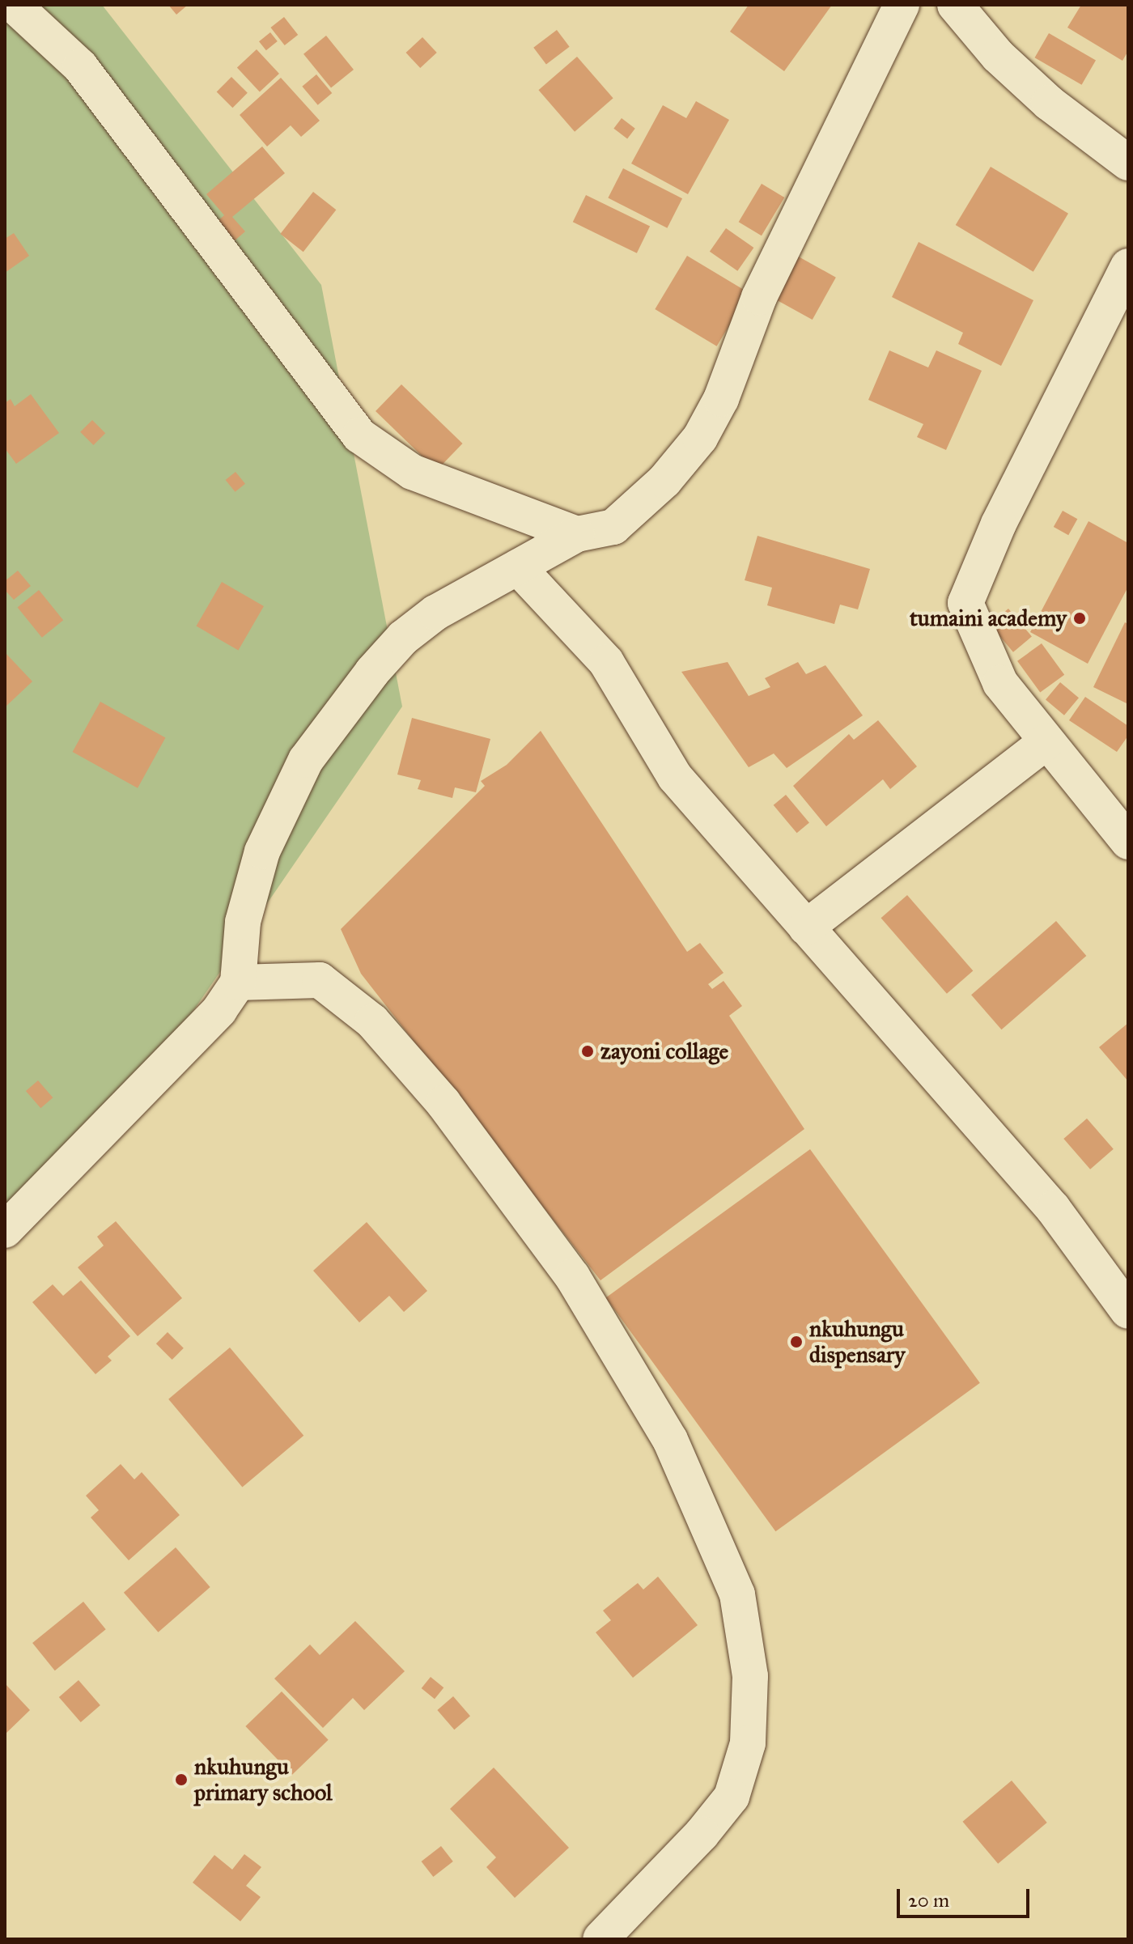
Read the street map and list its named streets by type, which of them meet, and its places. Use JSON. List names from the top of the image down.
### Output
{
  "places": [
    "tumaini academy",
    "zayoni collage",
    "nkuhungu dispensary",
    "nkuhungu primary school"
  ],
  "scale_bar": "20 m"
}
